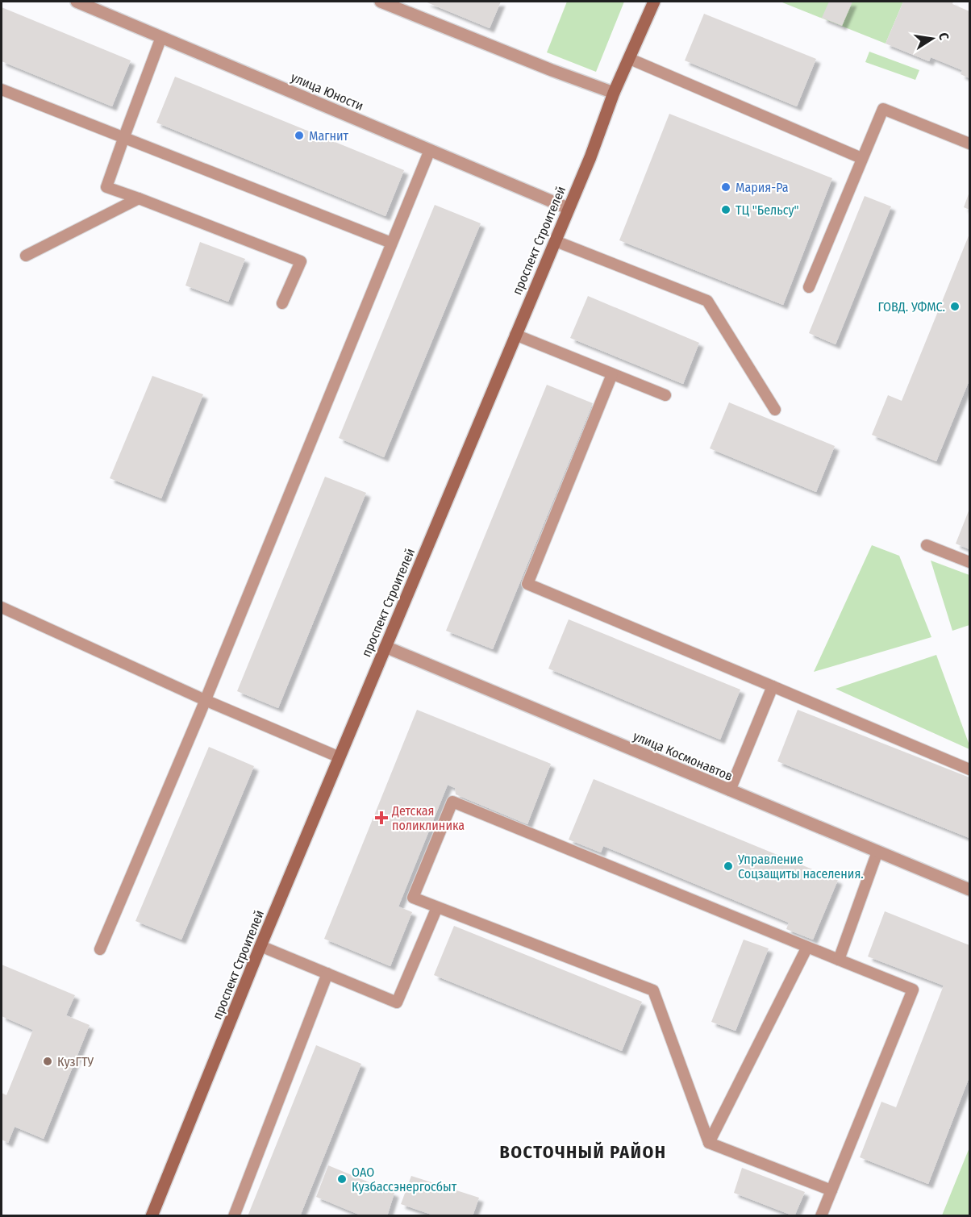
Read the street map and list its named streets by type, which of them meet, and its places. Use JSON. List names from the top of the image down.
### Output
{
  "streets": {
    "main road": ["проспект Строителей"],
    "street": ["улица Юности", "улица Космонавтов"]
  },
  "crossings": [
    ["улица Юности", "проспект Строителей"],
    ["проспект Строителей", "улица Космонавтов"]
  ],
  "districts": ["ВОСТОЧНЫЙ РАЙОН"],
  "places": {
    "other": [
      "Магнит",
      "Мария-Ра",
      "ТЦ \"Бельсу\"",
      "ГОВД. УФМС.",
      "Управление Соцзащиты населения.",
      "КузГТУ",
      "ОАО Кузбассэнергосбыт"
    ],
    "health": ["Детская поликлиника"]
  },
  "north": "right"
}
